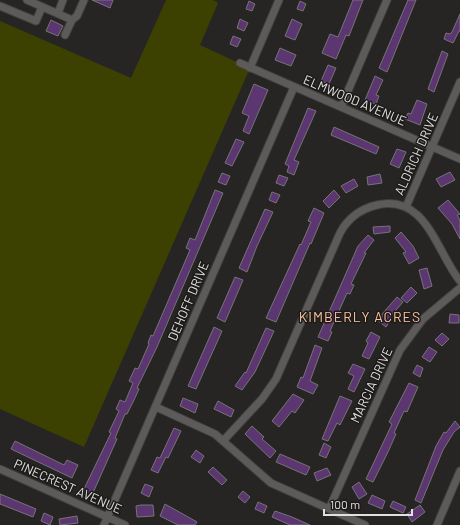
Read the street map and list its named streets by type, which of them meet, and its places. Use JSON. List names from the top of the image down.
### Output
{
  "streets": {
    "street": [
      "ELMWOOD AVENUE",
      "ALDRICH DRIVE",
      "DEHOFF DRIVE",
      "MARCIA DRIVE",
      "PINECREST AVENUE"
    ]
  },
  "crossings": [
    ["ELMWOOD AVENUE", "ALDRICH DRIVE"],
    ["ELMWOOD AVENUE", "DEHOFF DRIVE"],
    ["DEHOFF DRIVE", "PINECREST AVENUE"]
  ],
  "districts": ["KIMBERLY ACRES"],
  "scale_bar": "100 m"
}
